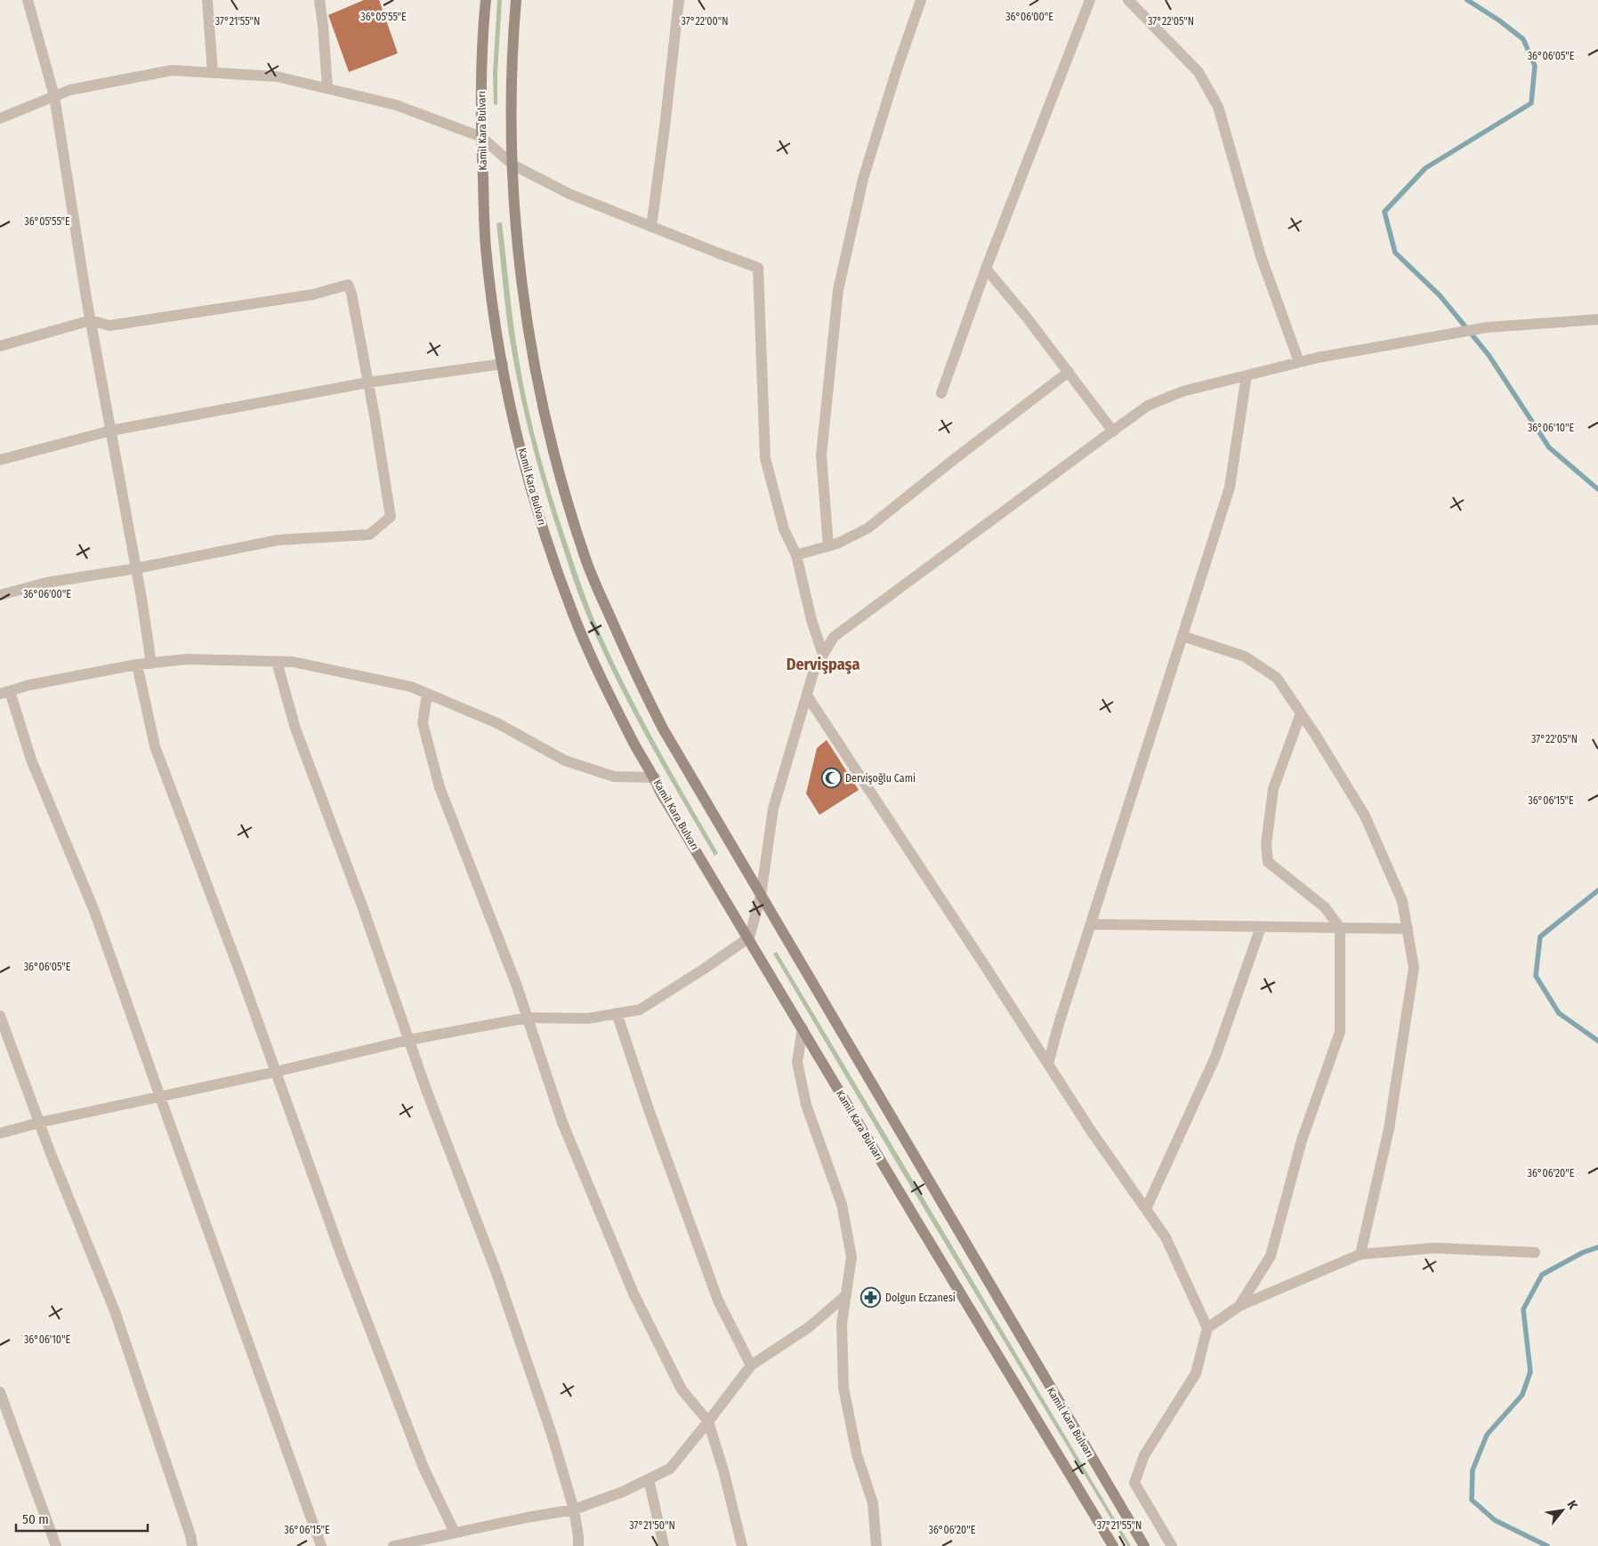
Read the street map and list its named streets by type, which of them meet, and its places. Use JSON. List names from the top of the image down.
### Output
{
  "streets": {
    "main road": ["Kamil Kara Bulvarı"]
  },
  "districts": ["Dervişpaşa"],
  "places": {
    "mosque": ["Dervişoğlu Cami"],
    "pharmacy": ["Dolgun Eczanesi"]
  },
  "scale_bar": "50 m",
  "north": "top right",
  "coordinates": [
    "36°05'55\"E",
    "36°06'00\"E",
    "37°21'55\"N",
    "37°22'00\"N",
    "37°22'05\"N",
    "36°06'05\"E",
    "36°06'10\"E",
    "36°06'15\"E",
    "36°06'20\"E",
    "37°21'50\"N"
  ]
}
